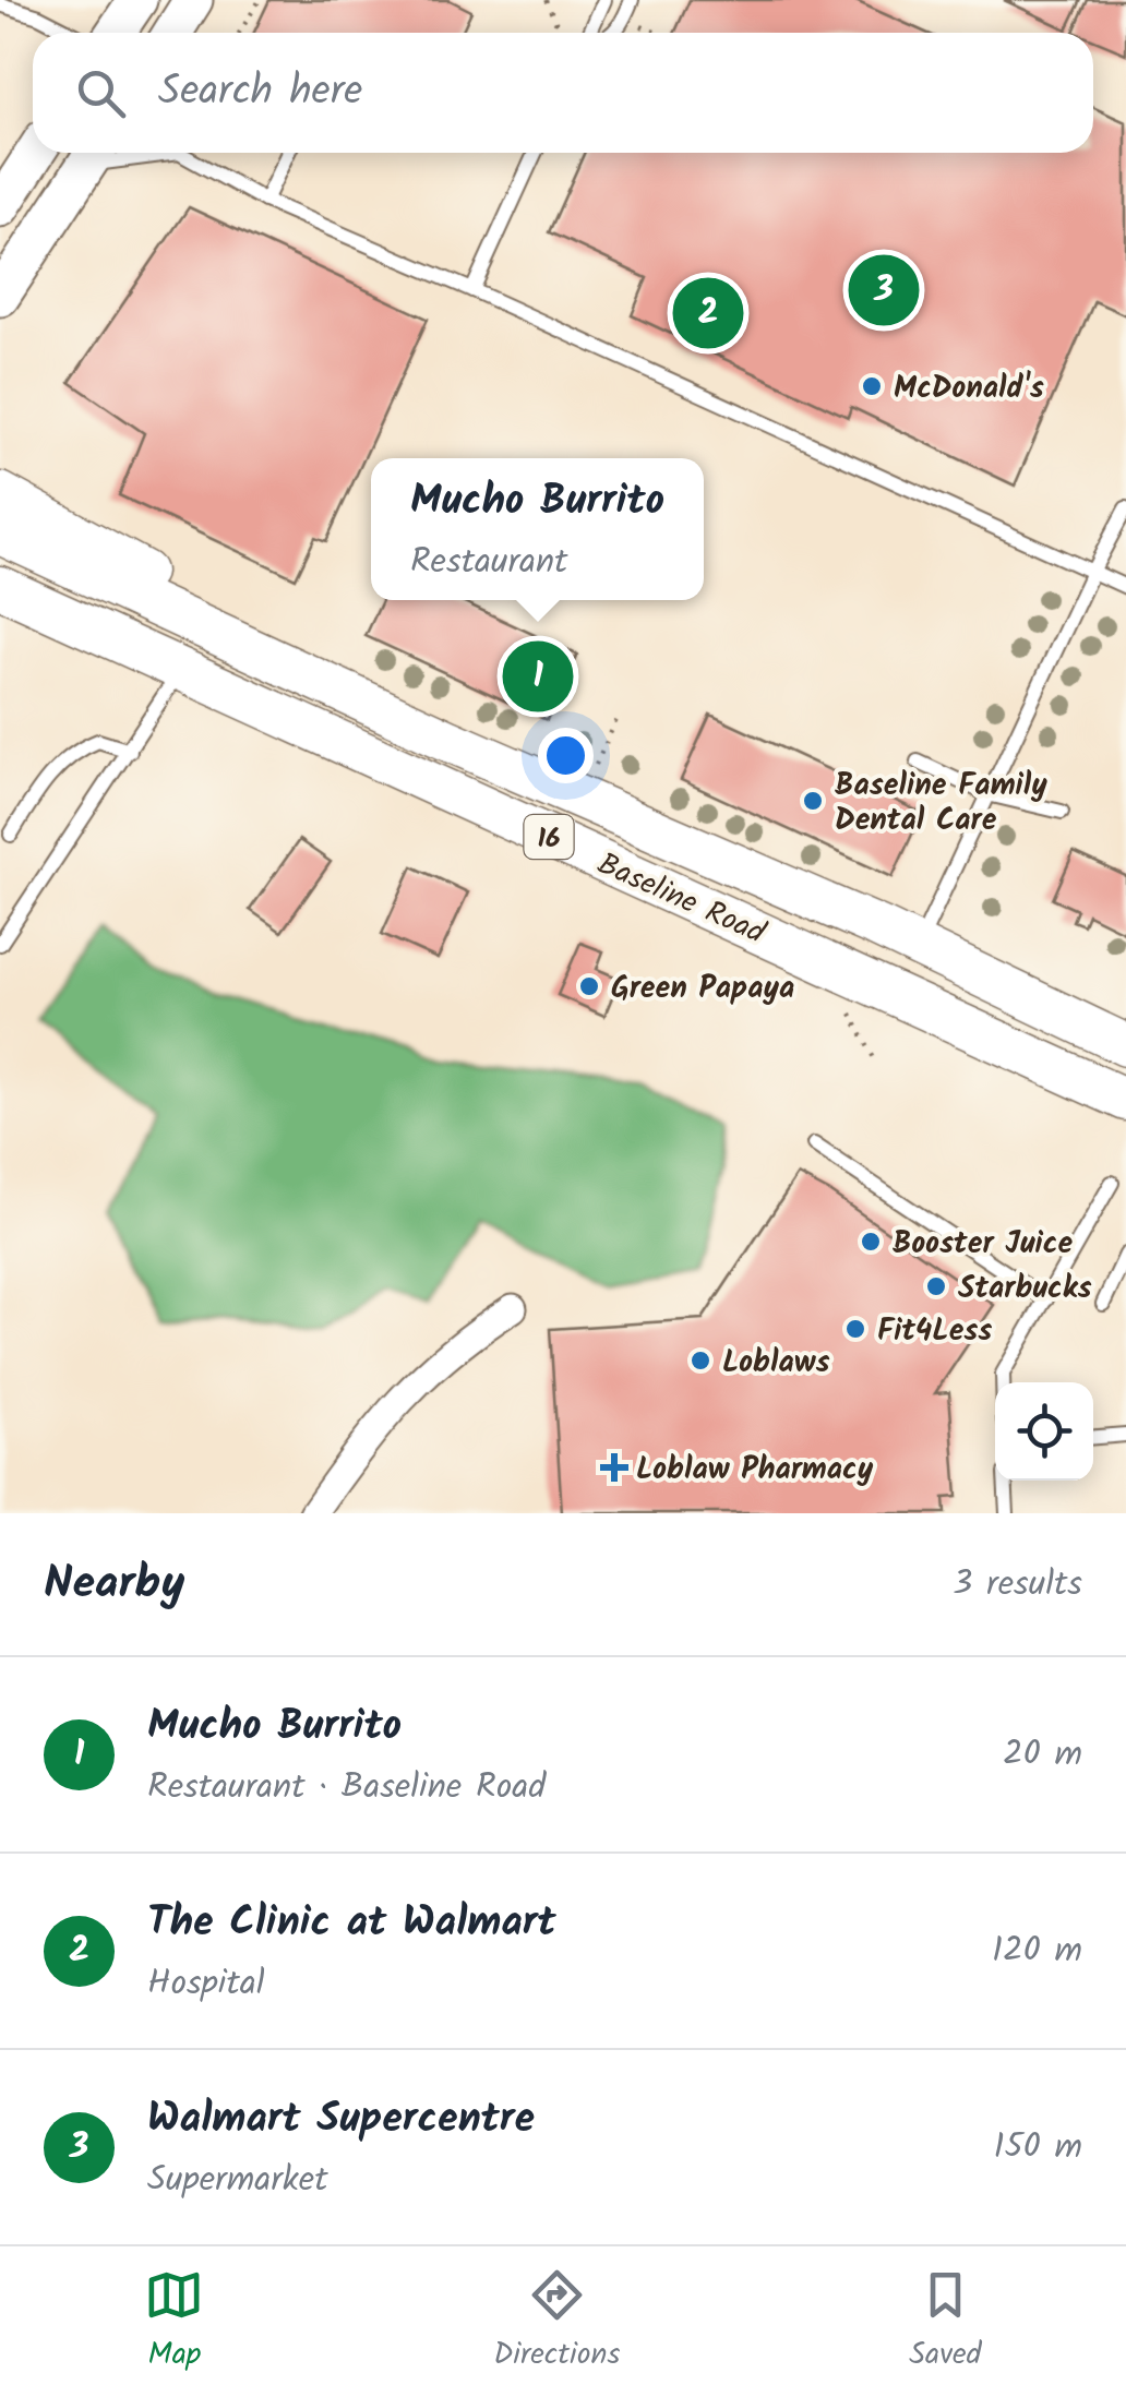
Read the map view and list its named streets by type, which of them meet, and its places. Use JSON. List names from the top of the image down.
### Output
{
  "streets": {
    "main road": ["16", "Baseline Road"]
  },
  "places": {
    "other": [
      "McDonald's",
      "Baseline Family Dental Care",
      "Green Papaya",
      "Booster Juice",
      "Starbucks",
      "Fit4Less",
      "Loblaws"
    ],
    "health": ["Loblaw Pharmacy"]
  },
  "page": {
    "search": "Search here",
    "pins": ["3", "2", "1"],
    "popup": ["Mucho Burrito", "Restaurant"],
    "heading": ["Nearby", "3 results"],
    "list": [
      {
        "mark": "1",
        "name": "Mucho Burrito",
        "note": "Restaurant · Baseline Road",
        "value": "20 m"
      },
      {
        "mark": "2",
        "name": "The Clinic at Walmart",
        "note": "Hospital",
        "value": "120 m"
      },
      {
        "mark": "3",
        "name": "Walmart Supercentre",
        "note": "Supermarket",
        "value": "150 m"
      }
    ],
    "nav": ["Map", "Directions", "Saved"]
  }
}
